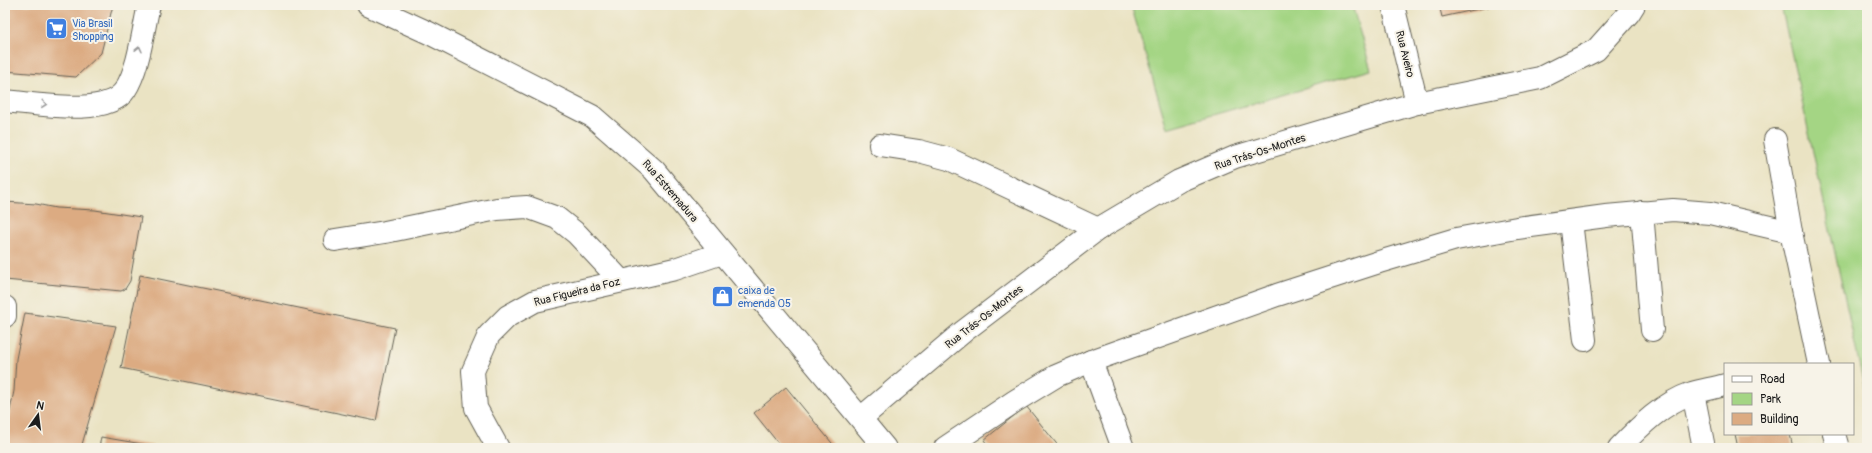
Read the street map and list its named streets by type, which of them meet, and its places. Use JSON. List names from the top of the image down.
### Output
{
  "streets": {
    "street": [
      "Rua Aveiro",
      "Rua Trás-Os-Montes",
      "Rua Estremadura",
      "Rua Figueira da Foz"
    ]
  },
  "crossings": [
    ["Rua Aveiro", "Rua Trás-Os-Montes"],
    ["Rua Trás-Os-Montes", "Rua Estremadura"],
    ["Rua Estremadura", "Rua Figueira da Foz"]
  ],
  "places": {
    "supermarket": ["Via Brasil Shopping"],
    "shop": ["caixa de emenda 05"]
  },
  "legend": ["Road", "Park", "Building"],
  "north": "top"
}
